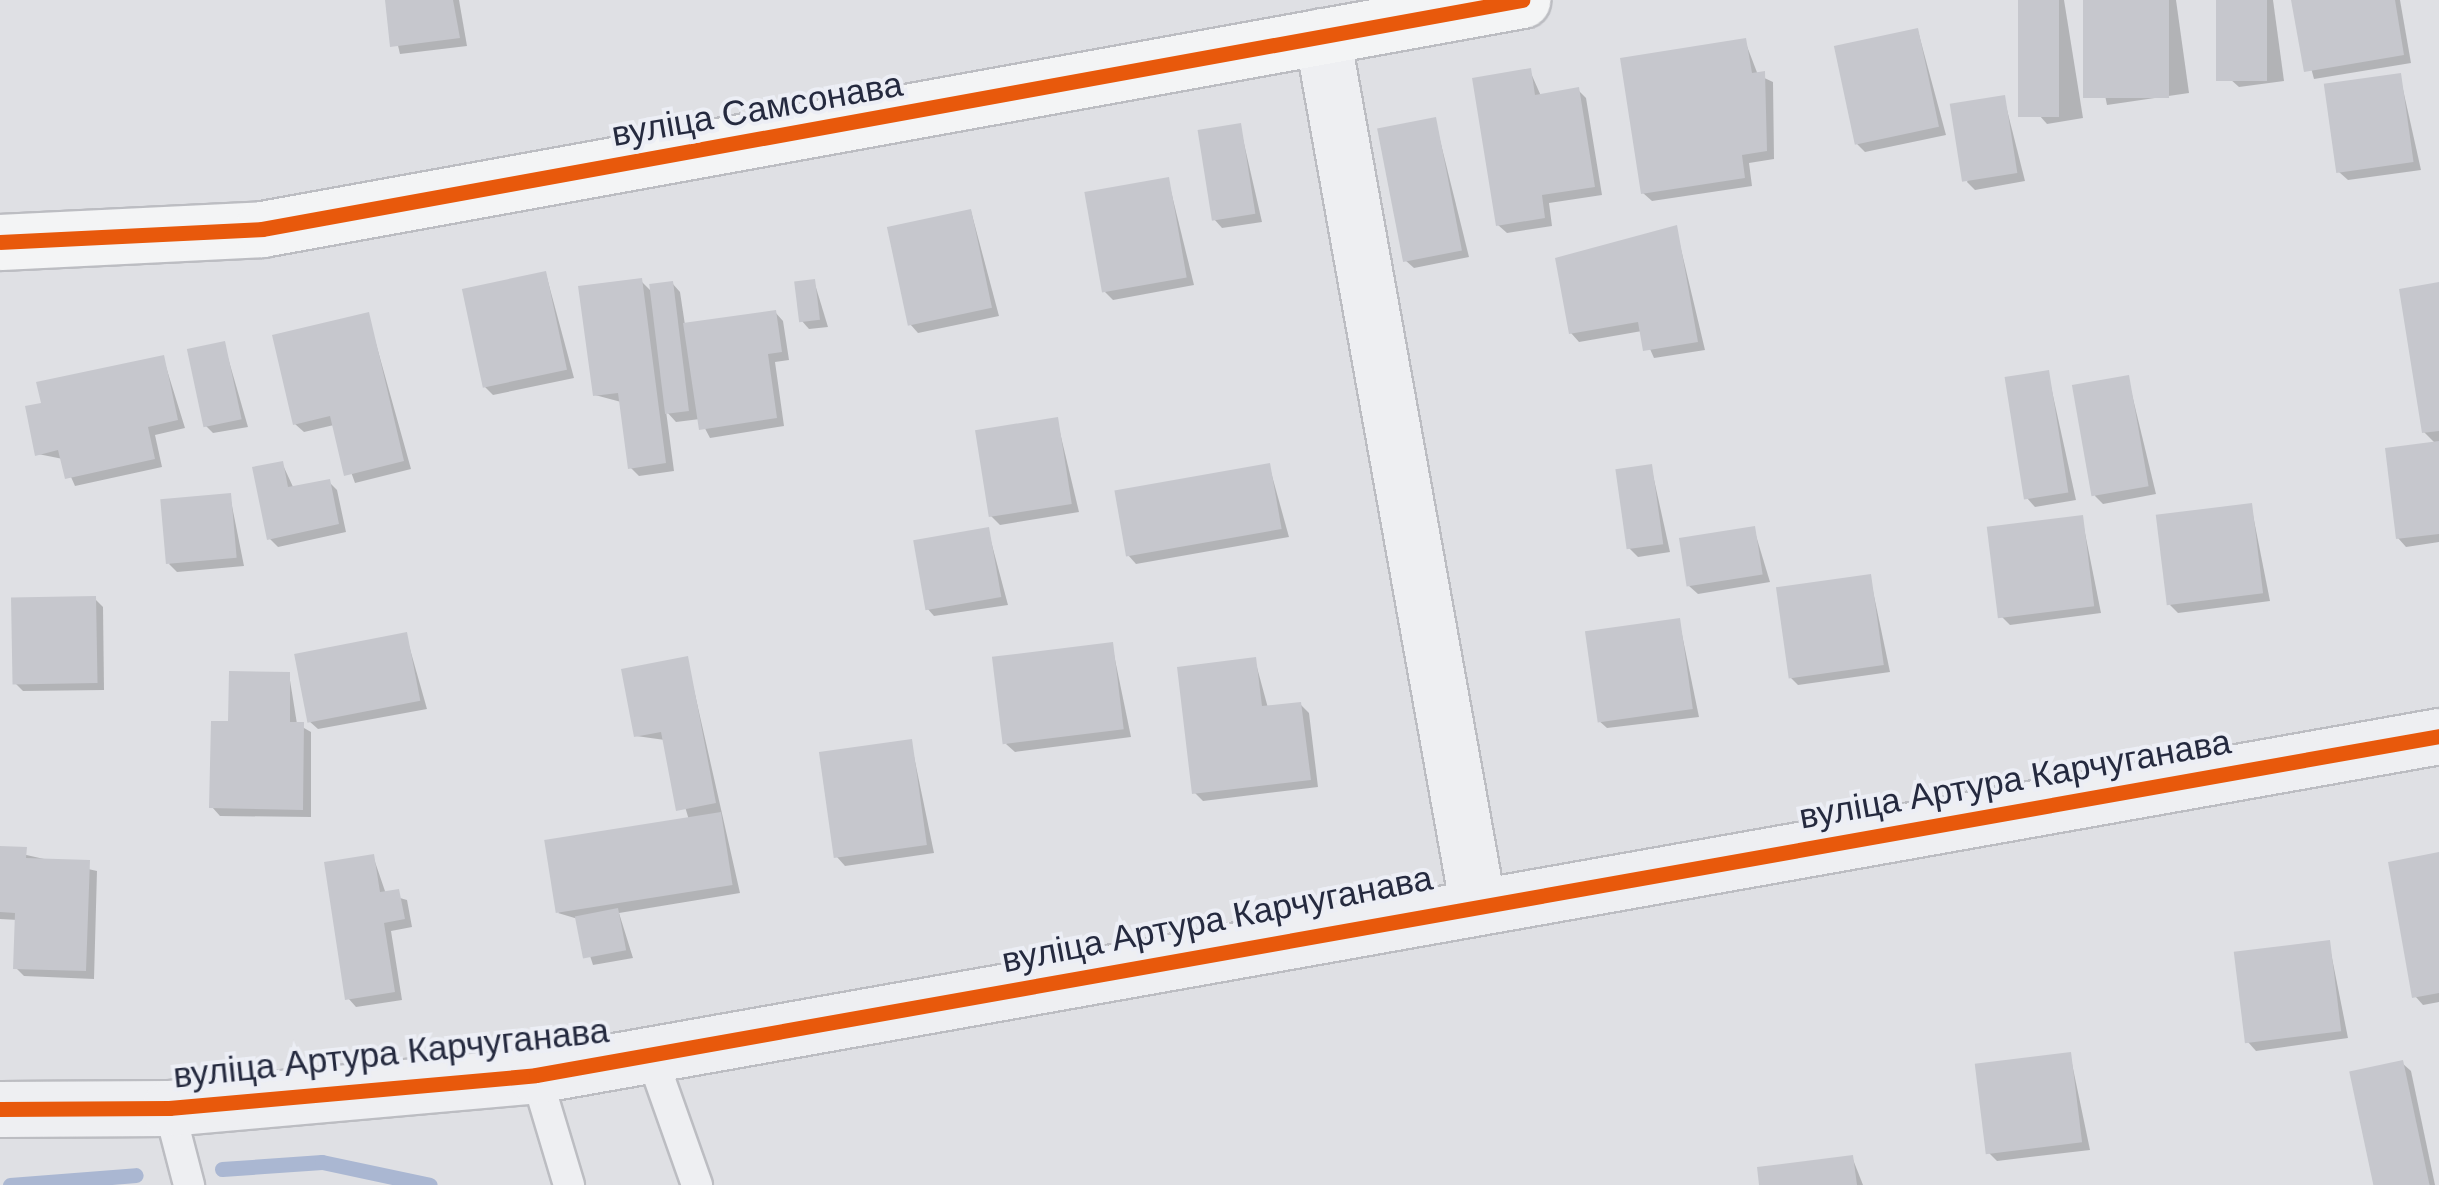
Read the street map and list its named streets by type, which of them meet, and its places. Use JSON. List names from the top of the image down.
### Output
{
  "streets": {
    "street": ["вуліца Самсонава", "вуліца Артура Карчуганава"]
  }
}
